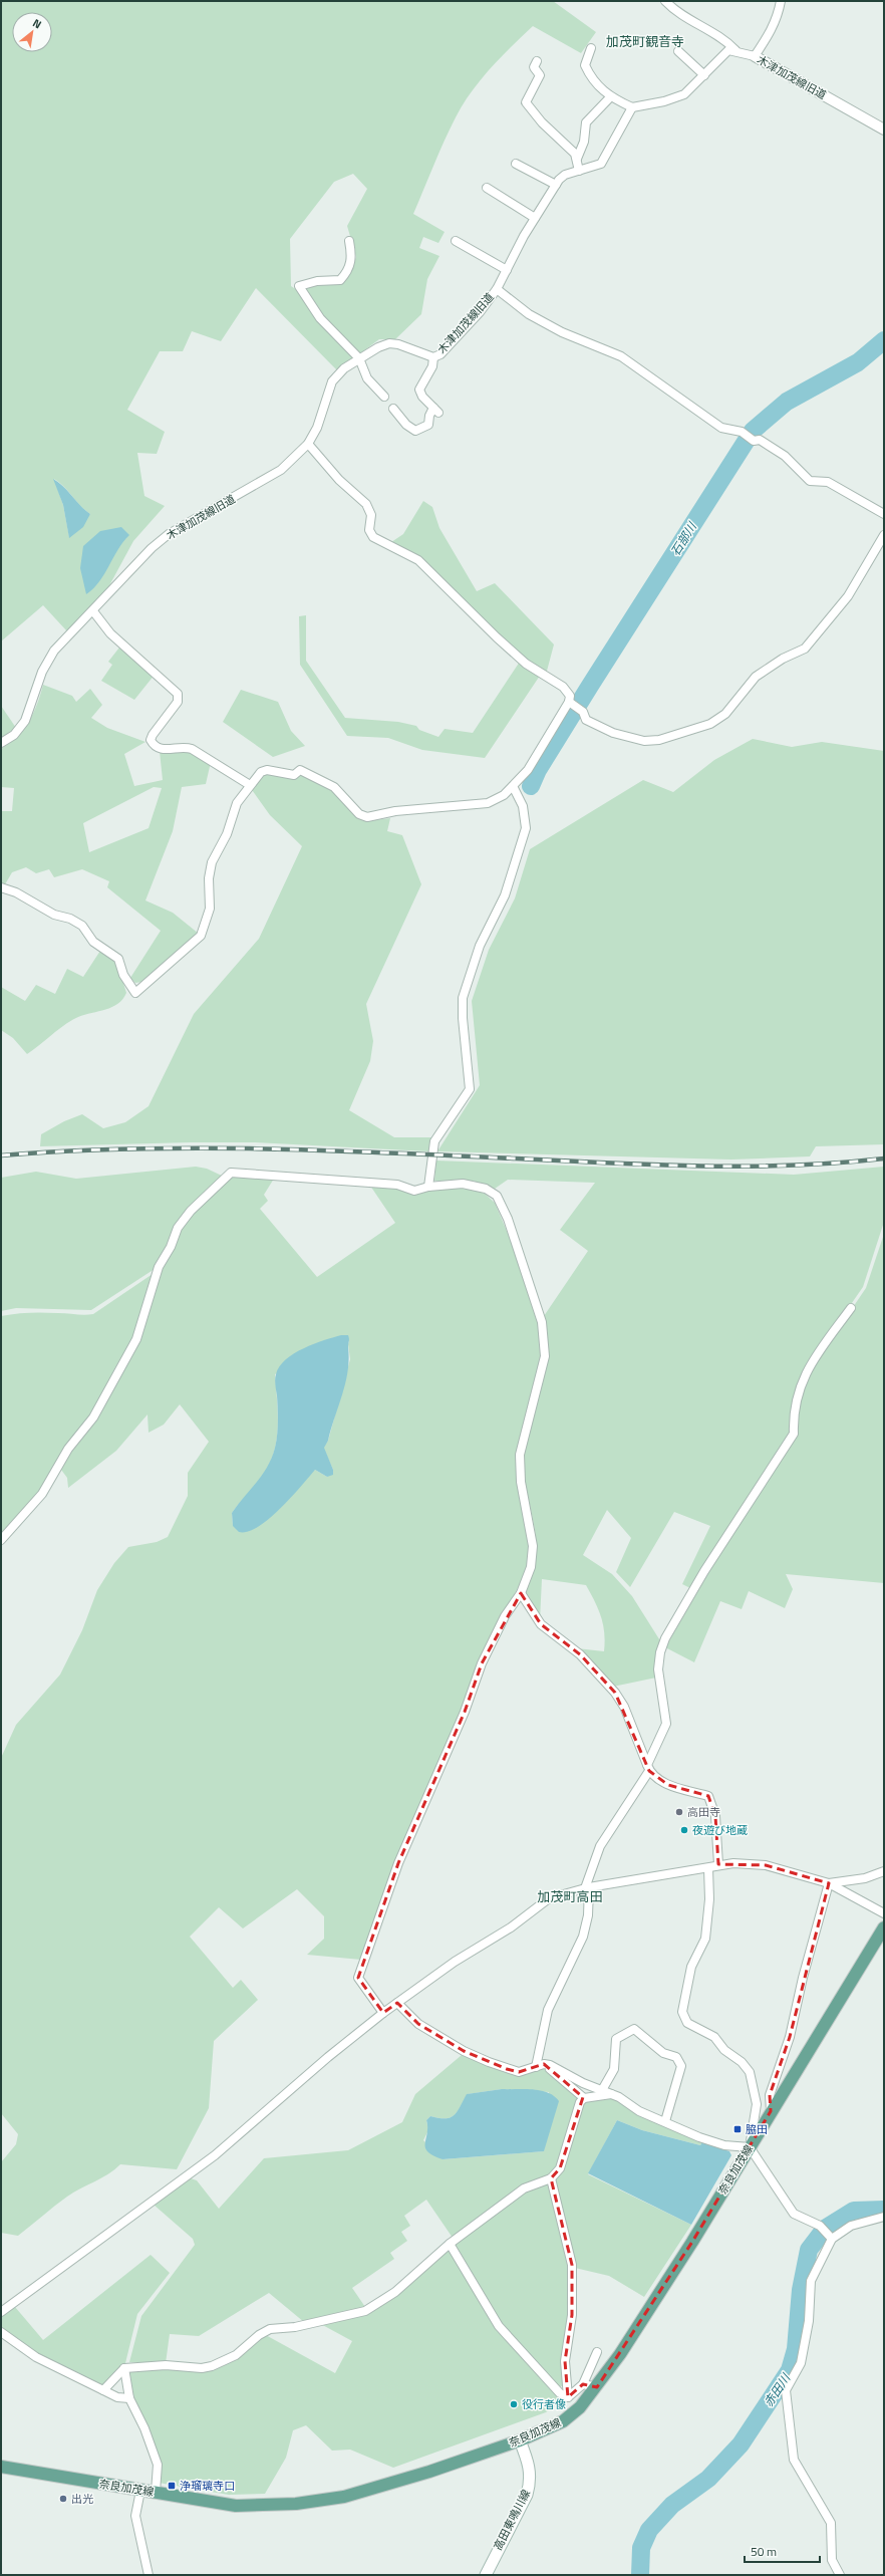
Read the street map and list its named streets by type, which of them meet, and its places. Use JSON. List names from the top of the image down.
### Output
{
  "streets": {
    "main road": ["奈良加茂線", "高田東鳴川線"],
    "street": ["木津加茂線旧道"]
  },
  "crossings": [
    ["奈良加茂線", "高田東鳴川線"]
  ],
  "districts": ["加茂町観音寺", "加茂町高田"],
  "water": ["石部川", "赤田川"],
  "places": {
    "other": [
      "高田寺",
      "夜遊び地蔵",
      "役行者像",
      "出光"
    ],
    "transit": ["脇田", "浄瑠璃寺口"]
  },
  "scale_bar": "50 m",
  "north": "top right"
}
